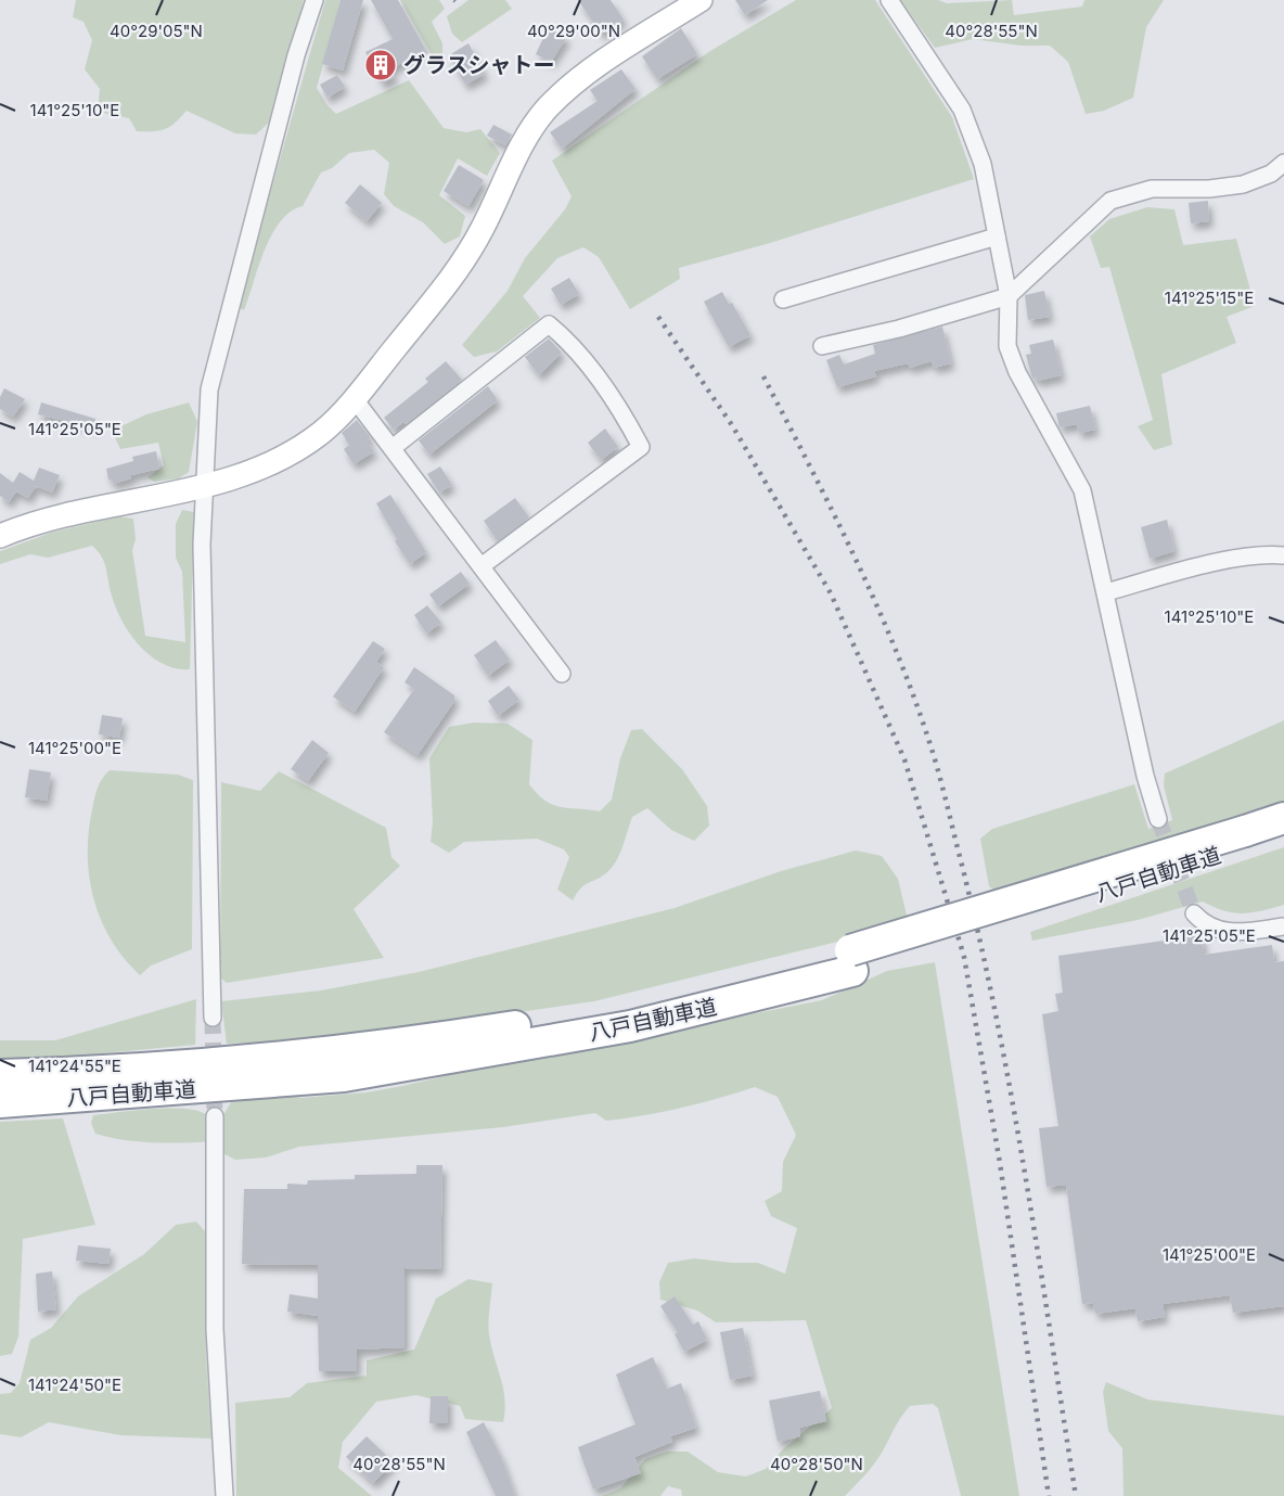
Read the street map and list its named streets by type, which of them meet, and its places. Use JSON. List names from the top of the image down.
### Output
{
  "streets": {
    "highway": ["八戸自動車道"]
  },
  "places": {
    "building": ["グラスシャトー"]
  },
  "coordinates": [
    "40°29'05\"N",
    "40°29'00\"N",
    "40°28'55\"N",
    "141°25'10\"E",
    "141°25'15\"E",
    "141°25'05\"E",
    "141°25'00\"E",
    "141°24'55\"E",
    "141°24'50\"E",
    "40°28'50\"N"
  ]
}
